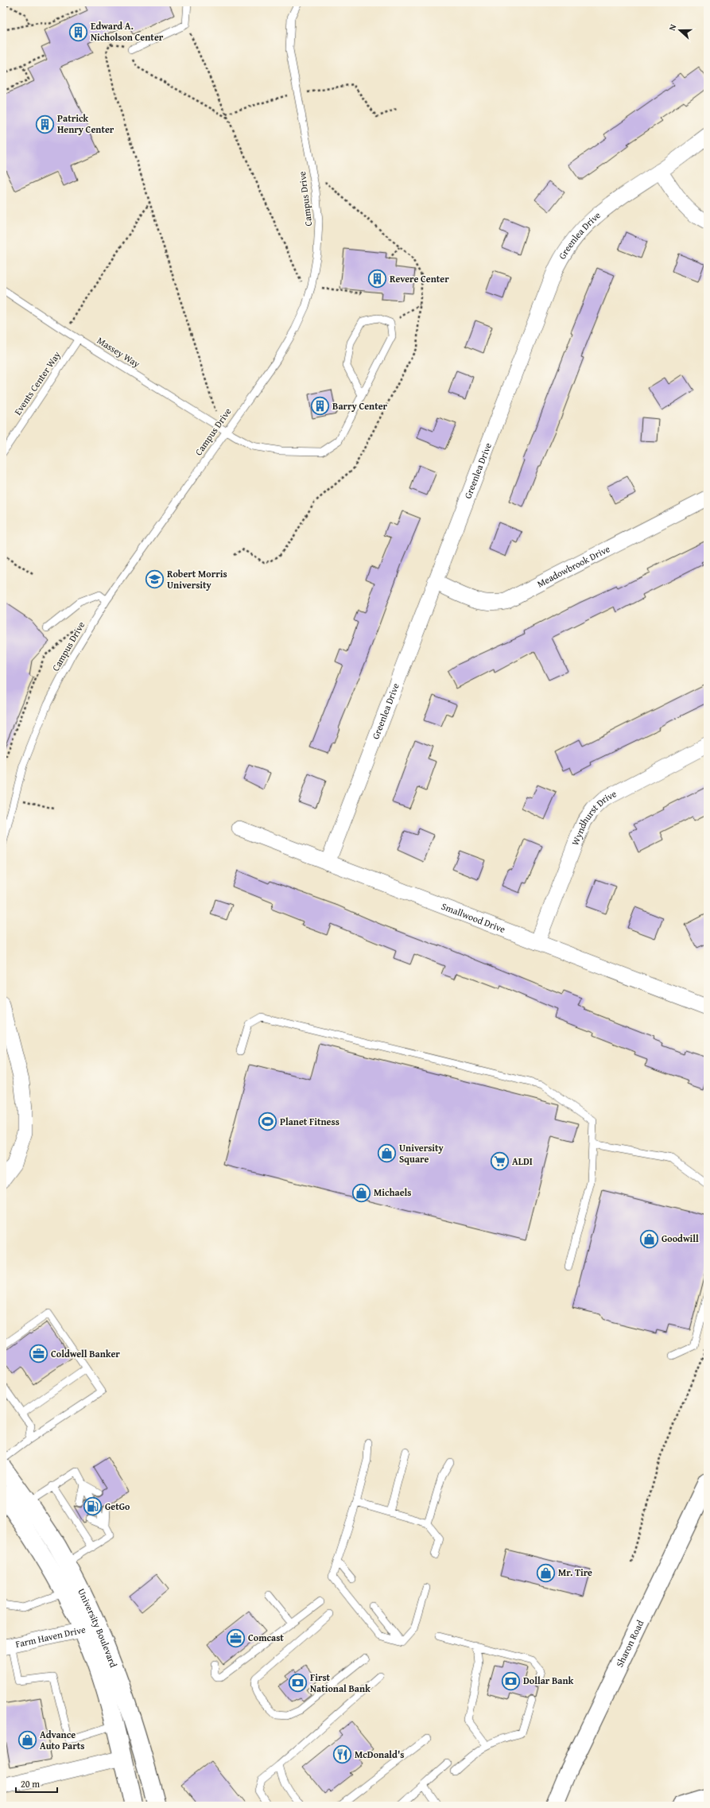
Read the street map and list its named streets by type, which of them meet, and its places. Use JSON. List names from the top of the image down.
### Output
{
  "streets": {
    "main road": ["University Boulevard", "Sharon Road"],
    "street": [
      "Greenlea Drive",
      "Meadowbrook Drive",
      "Wyndhurst Drive",
      "Smallwood Drive",
      "Farm Haven Drive"
    ],
    "lane": ["Campus Drive", "Massey Way", "Events Center Way"]
  },
  "crossings": [
    ["Campus Drive", "Massey Way"],
    ["Greenlea Drive", "Meadowbrook Drive"],
    ["Greenlea Drive", "Smallwood Drive"],
    ["Massey Way", "Events Center Way"],
    ["Wyndhurst Drive", "Smallwood Drive"],
    ["University Boulevard", "Farm Haven Drive"]
  ],
  "places": {
    "building": [
      "Edward A. Nicholson Center",
      "Patrick Henry Center",
      "Revere Center",
      "Barry Center"
    ],
    "school or university": ["Robert Morris University"],
    "sports": ["Planet Fitness"],
    "shop": [
      "University Square",
      "Michaels",
      "Goodwill",
      "Mr. Tire",
      "Advance Auto Parts"
    ],
    "supermarket": ["ALDI"],
    "office": ["Coldwell Banker", "Comcast"],
    "fuel station": ["GetGo"],
    "bank": ["Dollar Bank", "First National Bank"],
    "restaurant": ["McDonald's"]
  },
  "scale_bar": "20 m",
  "north": "left"
}
